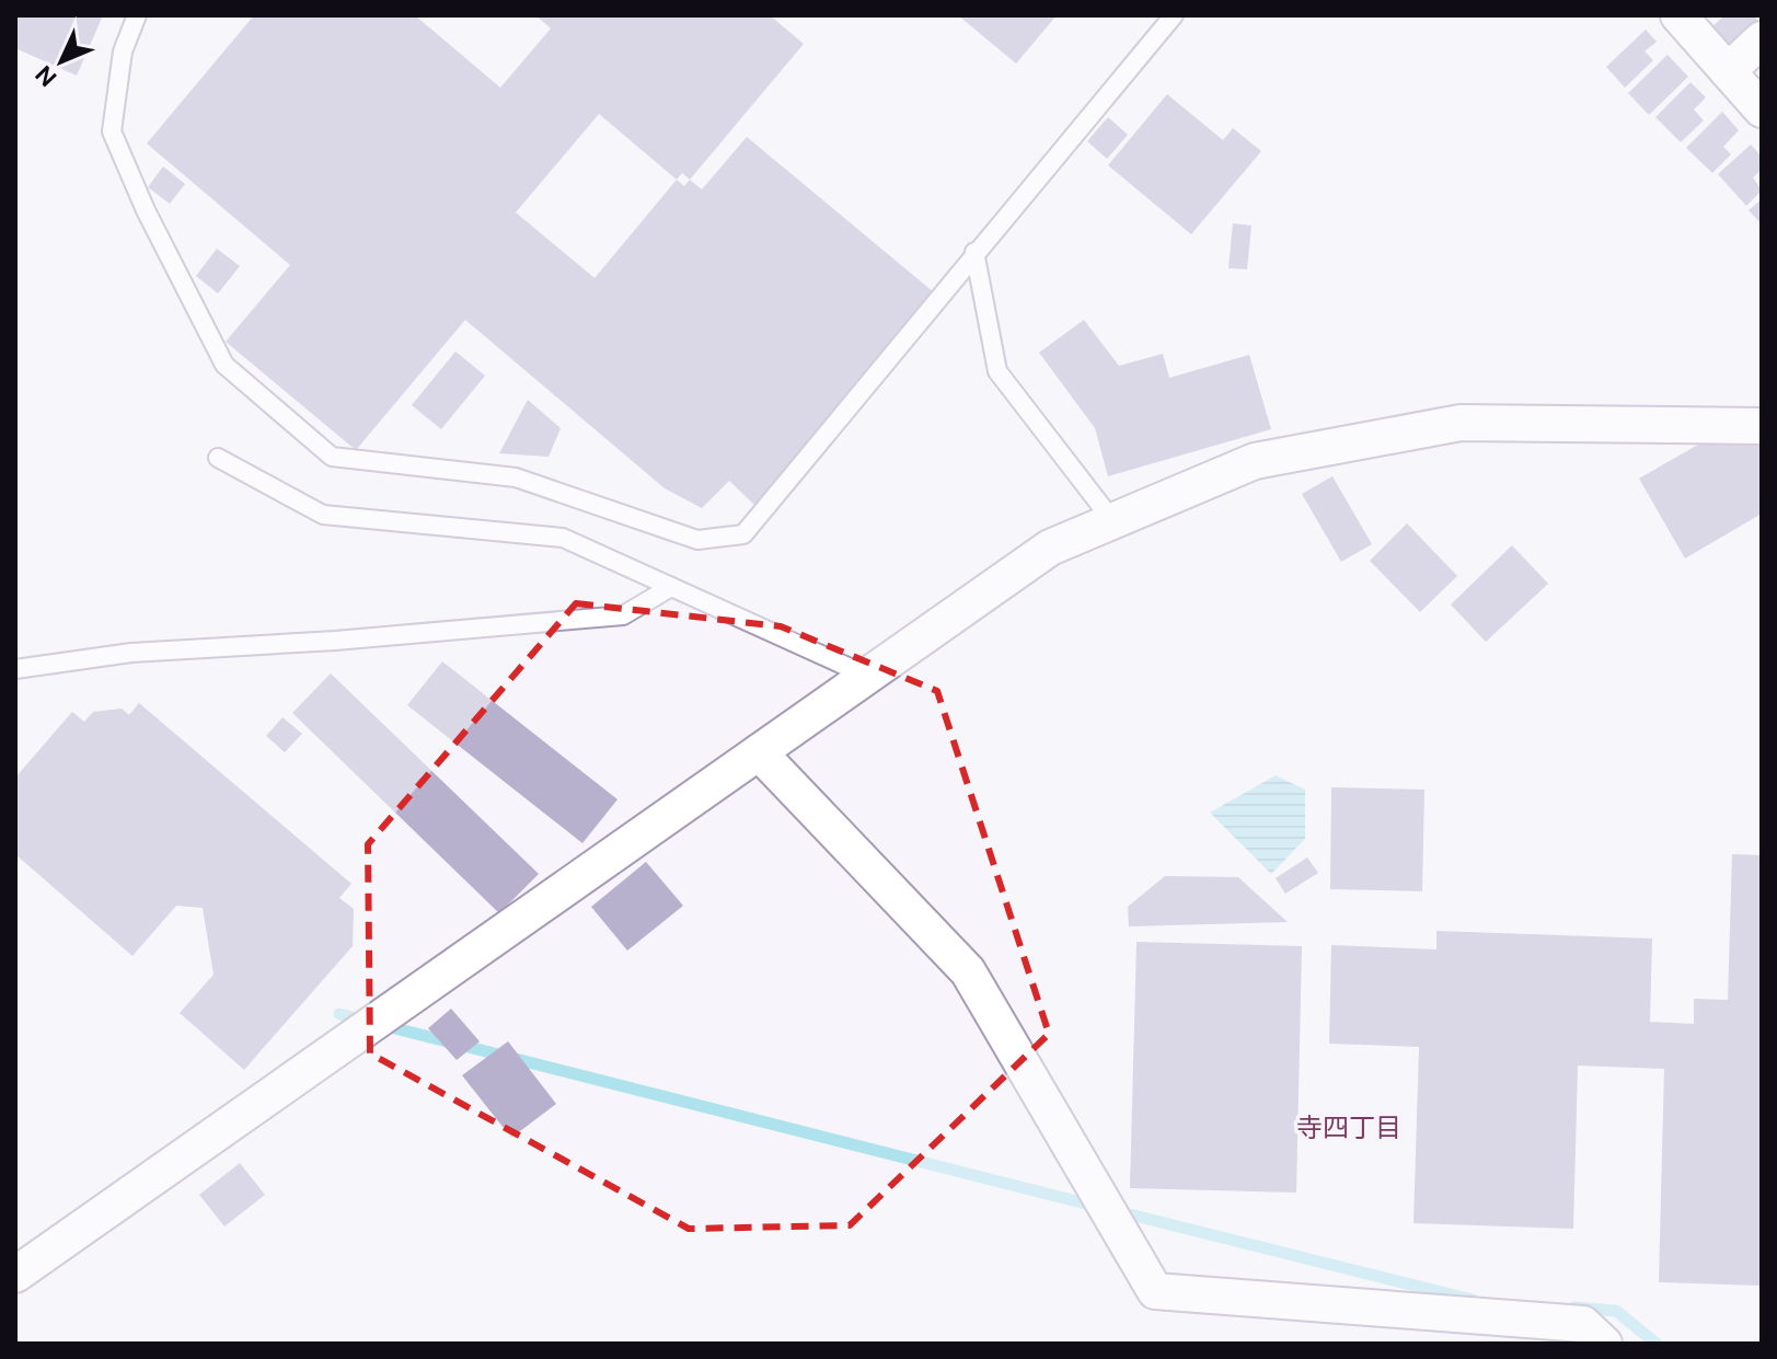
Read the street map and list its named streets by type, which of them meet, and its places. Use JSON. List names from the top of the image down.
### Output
{
  "districts": ["寺四丁目"],
  "north": "bottom left"
}
